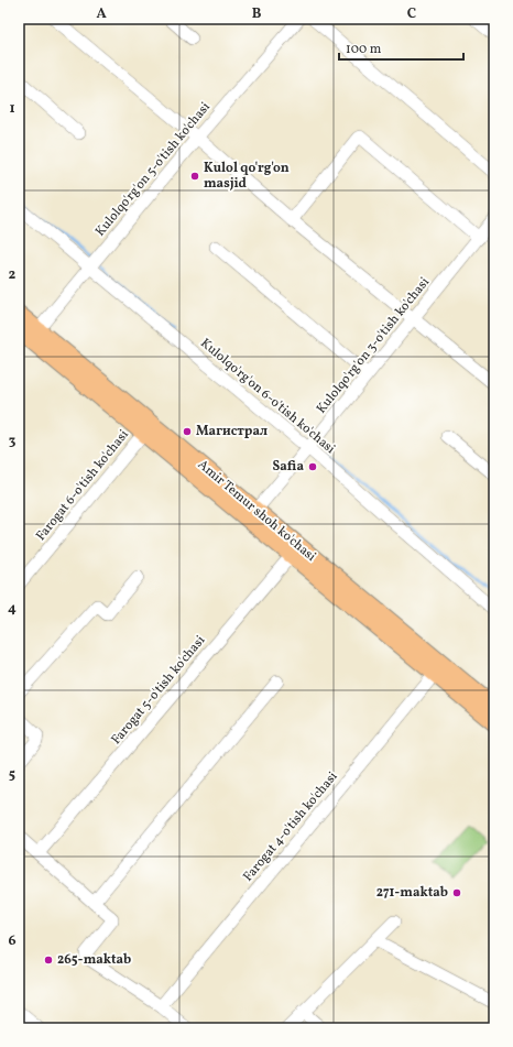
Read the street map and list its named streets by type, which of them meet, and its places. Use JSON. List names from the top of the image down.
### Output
{
  "streets": {
    "main road": ["Amir Temur shoh ko'chasi"],
    "street": [
      "Kulolqo'rg'on 5-o'tish ko'chasi",
      "Kulolqo'rg'on 3-o'tish ko'chasi",
      "Kulolqo'rg'on 6-o'tish ko'chasi",
      "Farogat 6-o'tish ko'chasi",
      "Farogat 5-o'tish ko'chasi",
      "Farogat 4-o'tish ko'chasi"
    ]
  },
  "crossings": [
    ["Kulolqo'rg'on 5-o'tish ko'chasi", "Kulolqo'rg'on 6-o'tish ko'chasi"],
    ["Kulolqo'rg'on 5-o'tish ko'chasi", "Amir Temur shoh ko'chasi"],
    ["Kulolqo'rg'on 3-o'tish ko'chasi", "Kulolqo'rg'on 6-o'tish ko'chasi"],
    ["Kulolqo'rg'on 3-o'tish ko'chasi", "Amir Temur shoh ko'chasi"],
    ["Farogat 6-o'tish ko'chasi", "Amir Temur shoh ko'chasi"],
    ["Amir Temur shoh ko'chasi", "Farogat 5-o'tish ko'chasi"],
    ["Amir Temur shoh ko'chasi", "Farogat 4-o'tish ko'chasi"]
  ],
  "places": [
    "Kulol qo'rg'on masjid",
    "Магистрал",
    "Safia",
    "271-maktab",
    "265-maktab"
  ],
  "scale_bar": "100 m",
  "grid": {
    "columns": ["A", "B", "C"],
    "rows": [
      "1",
      "2",
      "3",
      "4",
      "5",
      "6"
    ]
  }
}
